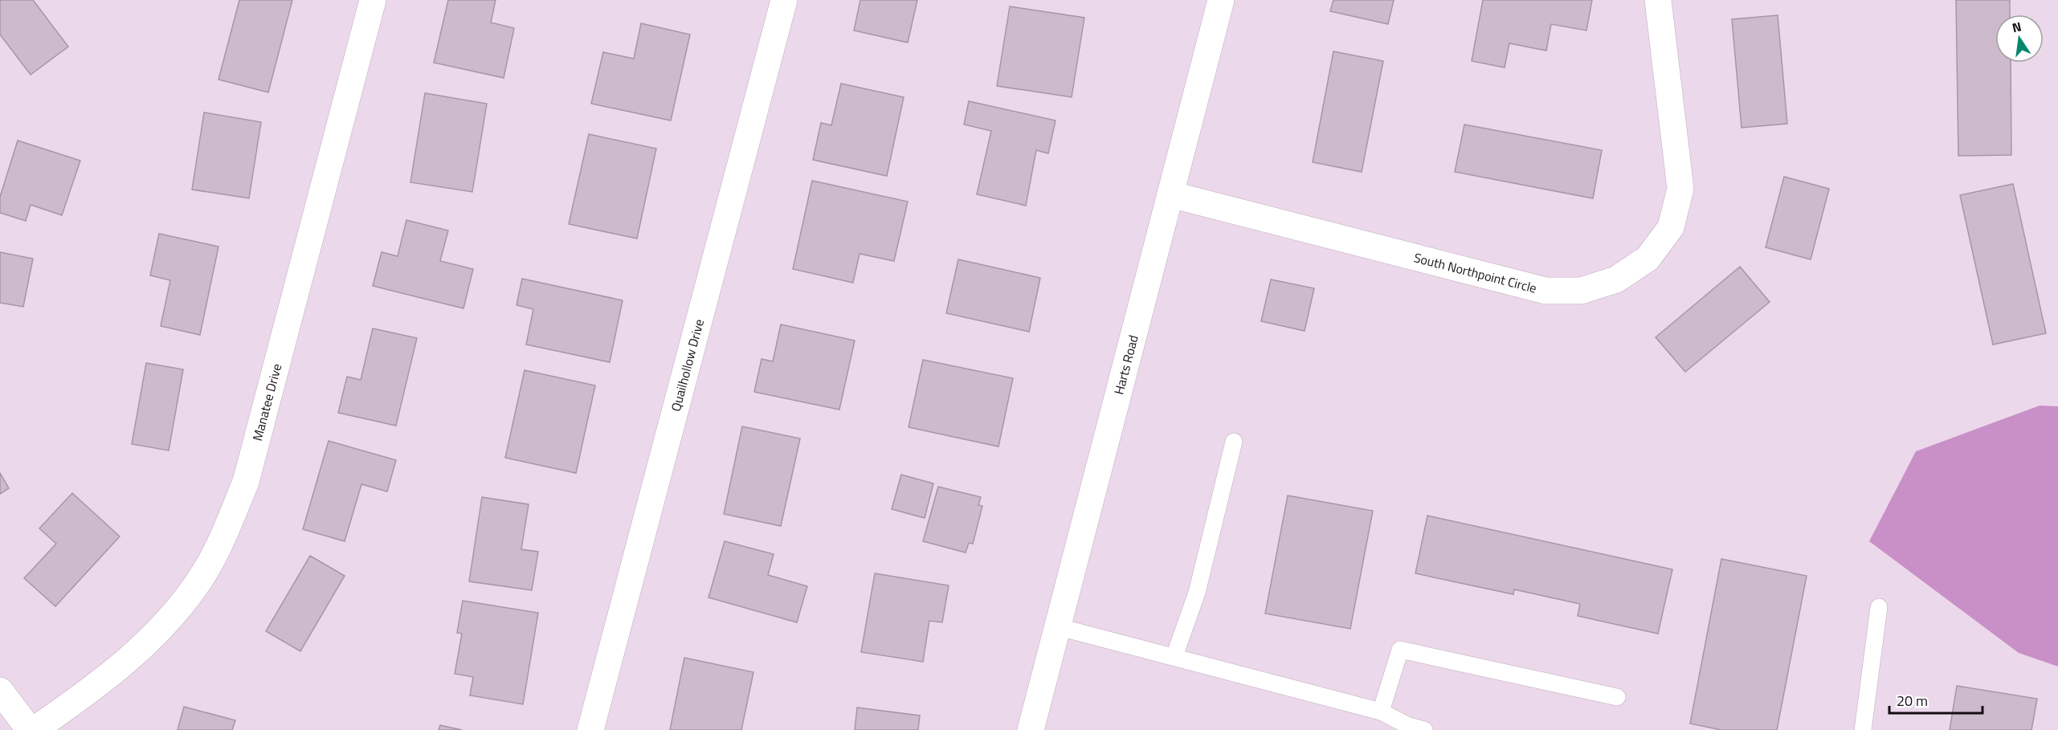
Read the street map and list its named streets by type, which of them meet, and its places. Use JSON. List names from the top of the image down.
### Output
{
  "streets": {
    "street": [
      "South Northpoint Circle",
      "Quailhollow Drive",
      "Harts Road",
      "Manatee Drive"
    ]
  },
  "crossings": [
    ["South Northpoint Circle", "Harts Road"]
  ],
  "scale_bar": "20 m",
  "north": "top"
}
